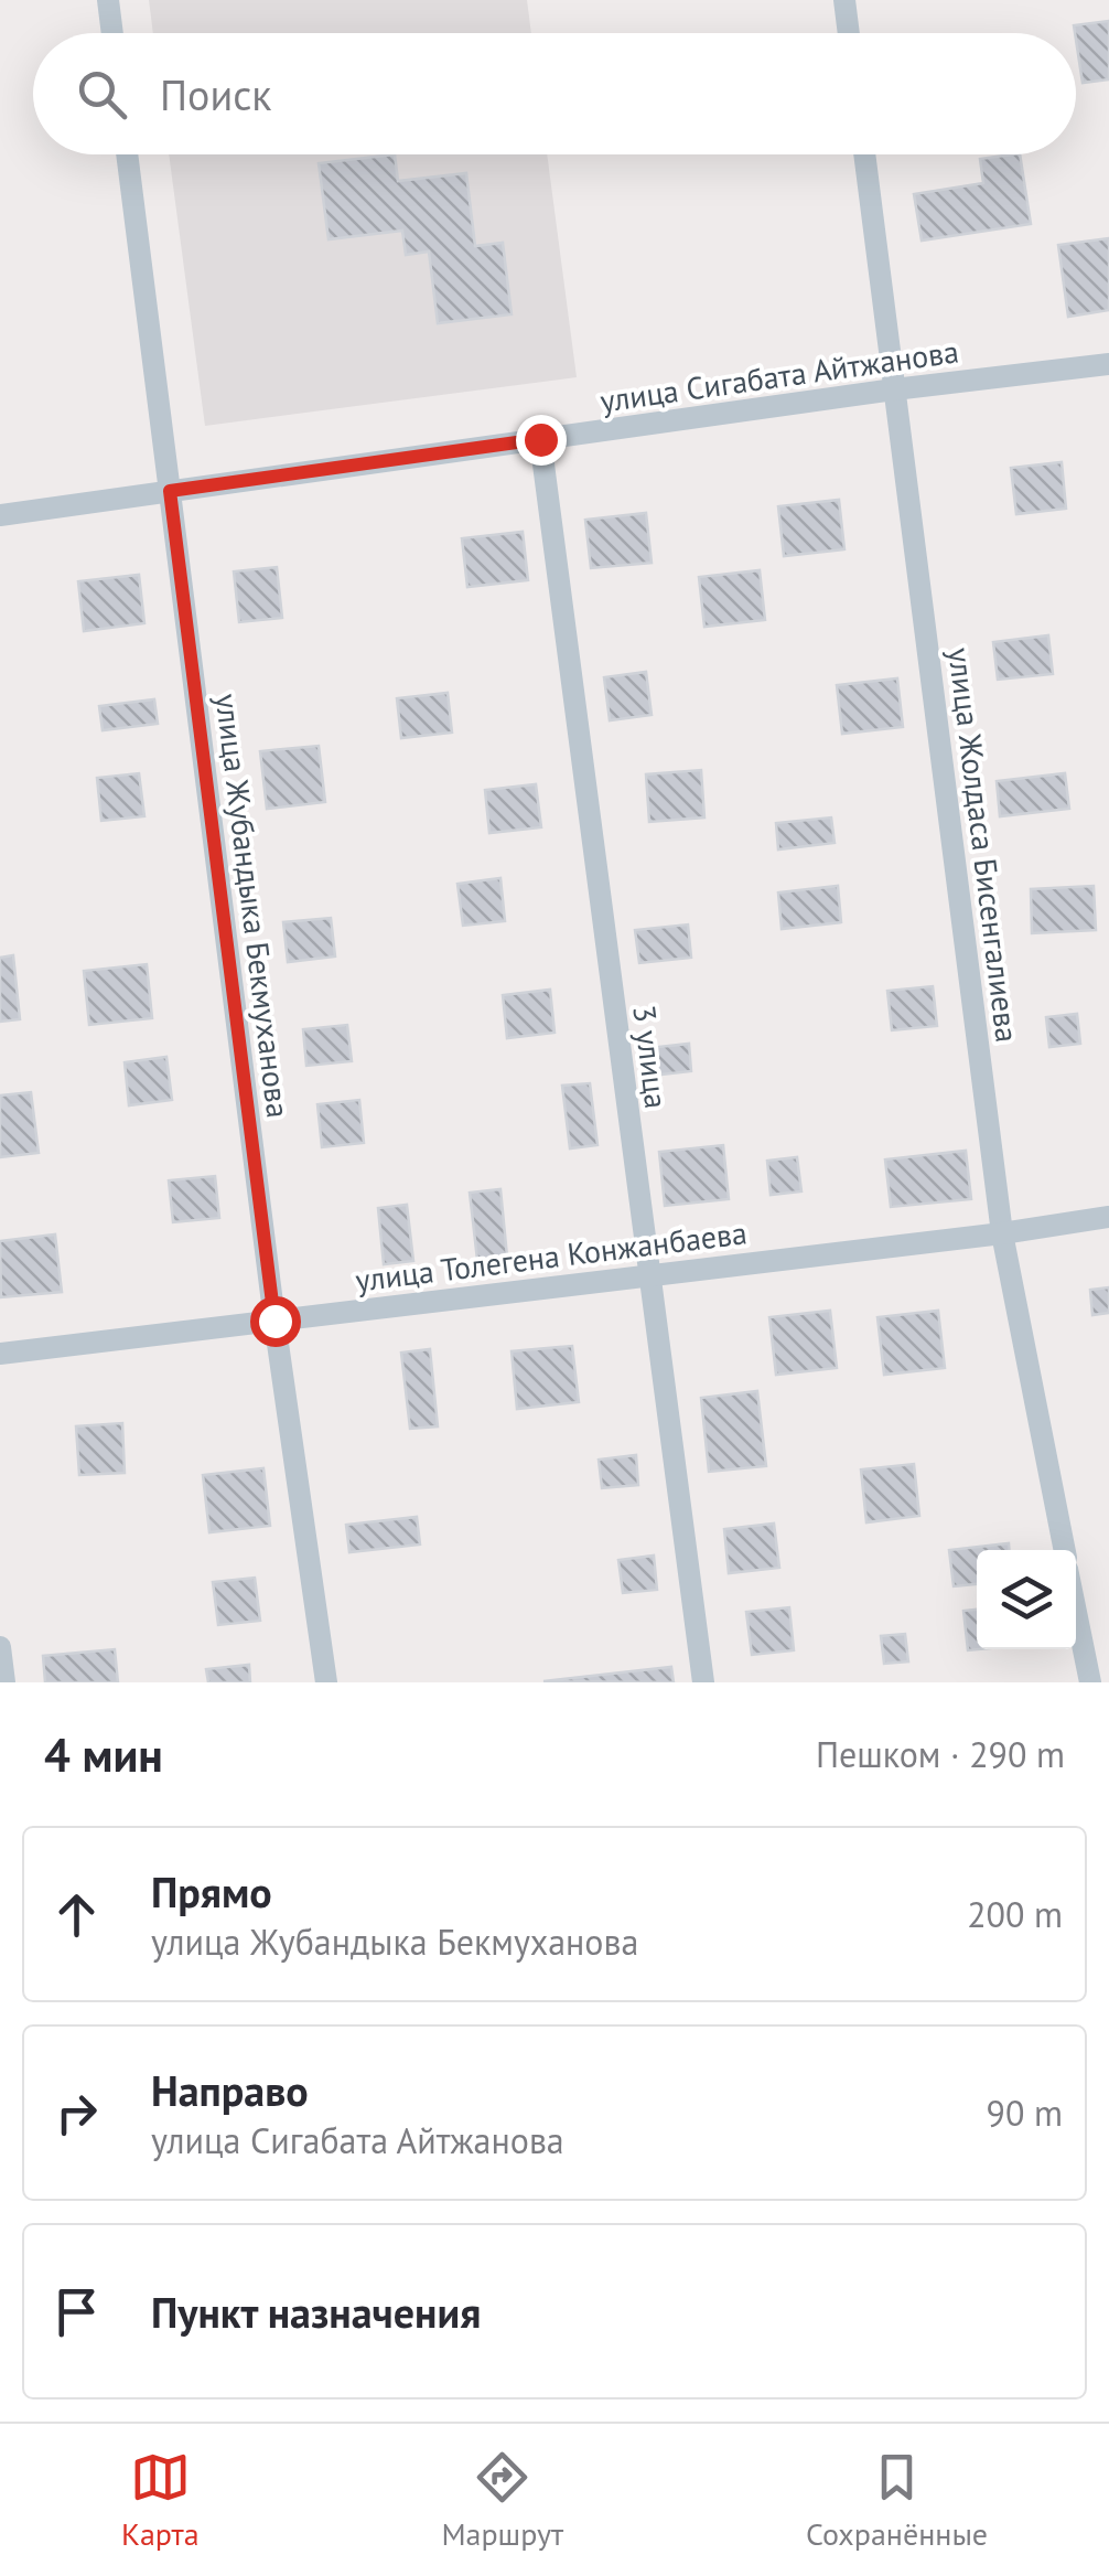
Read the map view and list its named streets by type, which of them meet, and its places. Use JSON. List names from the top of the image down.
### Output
{
  "streets": {
    "street": [
      "улица Сигабата Айтжанова",
      "улица Жолдаса Бисенгалиева",
      "улица Жубандыка Бекмуханова",
      "3 улица",
      "улица Толегена Конжанбаева"
    ]
  },
  "crossings": [
    ["улица Сигабата Айтжанова", "улица Жолдаса Бисенгалиева"],
    ["улица Сигабата Айтжанова", "улица Жубандыка Бекмуханова"],
    ["улица Сигабата Айтжанова", "3 улица"],
    ["улица Жолдаса Бисенгалиева", "улица Толегена Конжанбаева"],
    ["улица Жубандыка Бекмуханова", "улица Толегена Конжанбаева"],
    ["3 улица", "улица Толегена Конжанбаева"]
  ],
  "page": {
    "search": "Поиск",
    "heading": ["4 мин", "Пешком · 290 m"],
    "list": [
      ["Прямо", "улица Жубандыка Бекмуханова", "200 m"],
      ["Направо", "улица Сигабата Айтжанова", "90 m"],
      "Пункт назначения"
    ],
    "nav": ["Карта", "Маршрут", "Сохранённые"]
  }
}
